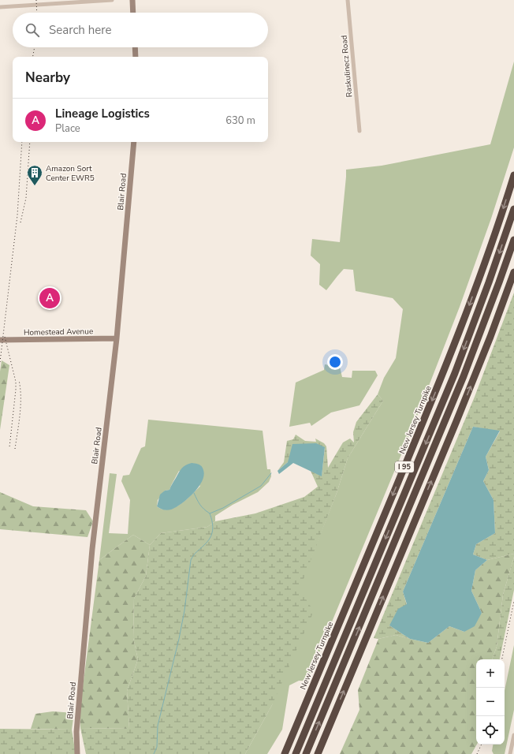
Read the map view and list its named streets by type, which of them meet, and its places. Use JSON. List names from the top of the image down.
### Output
{
  "streets": {
    "highway": ["New Jersey Turnpike", "I 95"],
    "street": ["Raskulinecz Road", "Blair Road", "Homestead Avenue"]
  },
  "crossings": [
    ["Blair Road", "Homestead Avenue"]
  ],
  "places": {
    "building": ["Amazon Sort Center EWR5"]
  },
  "page": {
    "search": "Search here",
    "heading": "Nearby",
    "list": [
      {
        "mark": "A",
        "name": "Lineage Logistics",
        "note": "Place",
        "value": "630 m"
      }
    ],
    "pins": "A",
    "map_buttons": ["+", "−"]
  }
}
